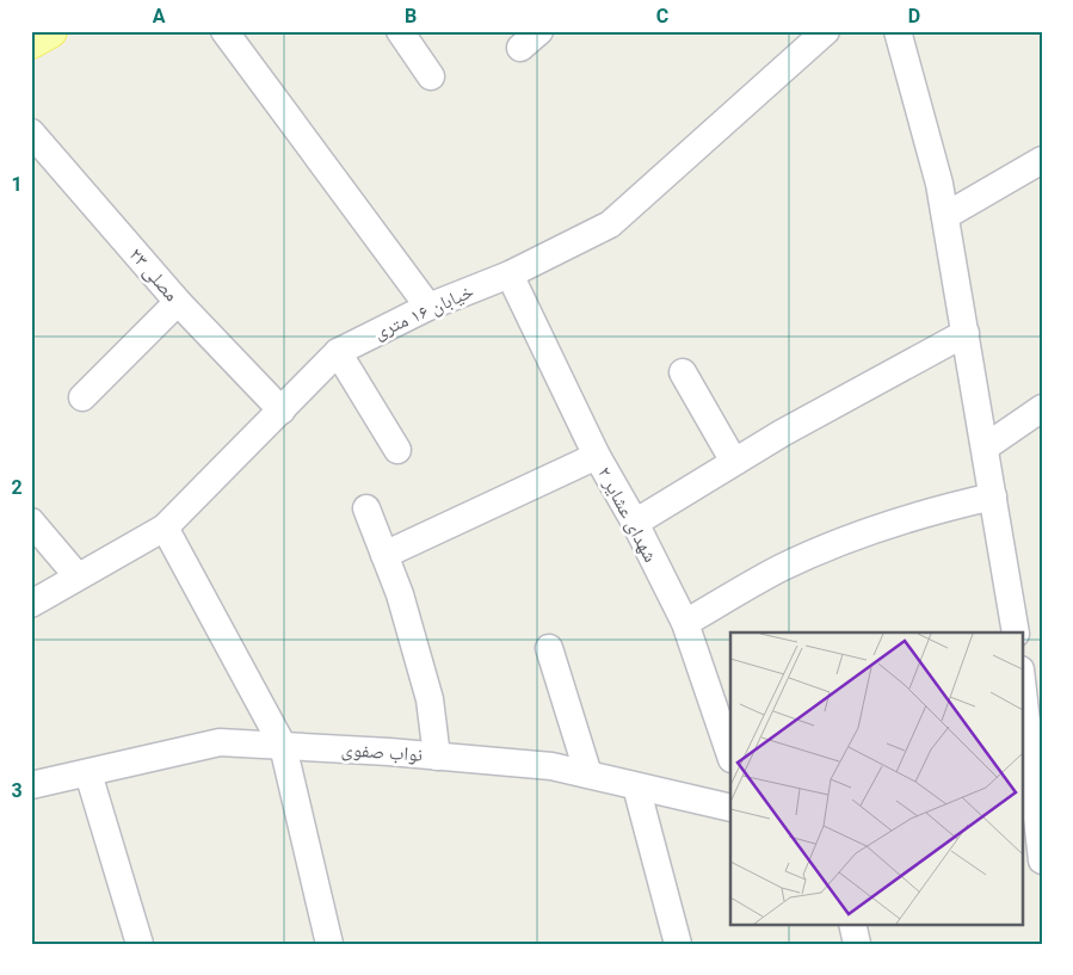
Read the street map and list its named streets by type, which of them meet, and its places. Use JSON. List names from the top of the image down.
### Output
{
  "streets": {
    "street": [
      "مصلی ۲۳",
      "خیابان ۱۶ متری",
      "شهدای عشایر ۲",
      "نواب صفوی"
    ]
  },
  "crossings": [
    ["مصلی ۲۳", "خیابان ۱۶ متری"],
    ["خیابان ۱۶ متری", "شهدای عشایر ۲"]
  ],
  "grid": {
    "columns": [
      "A",
      "B",
      "C",
      "D"
    ],
    "rows": ["1", "2", "3"]
  }
}
